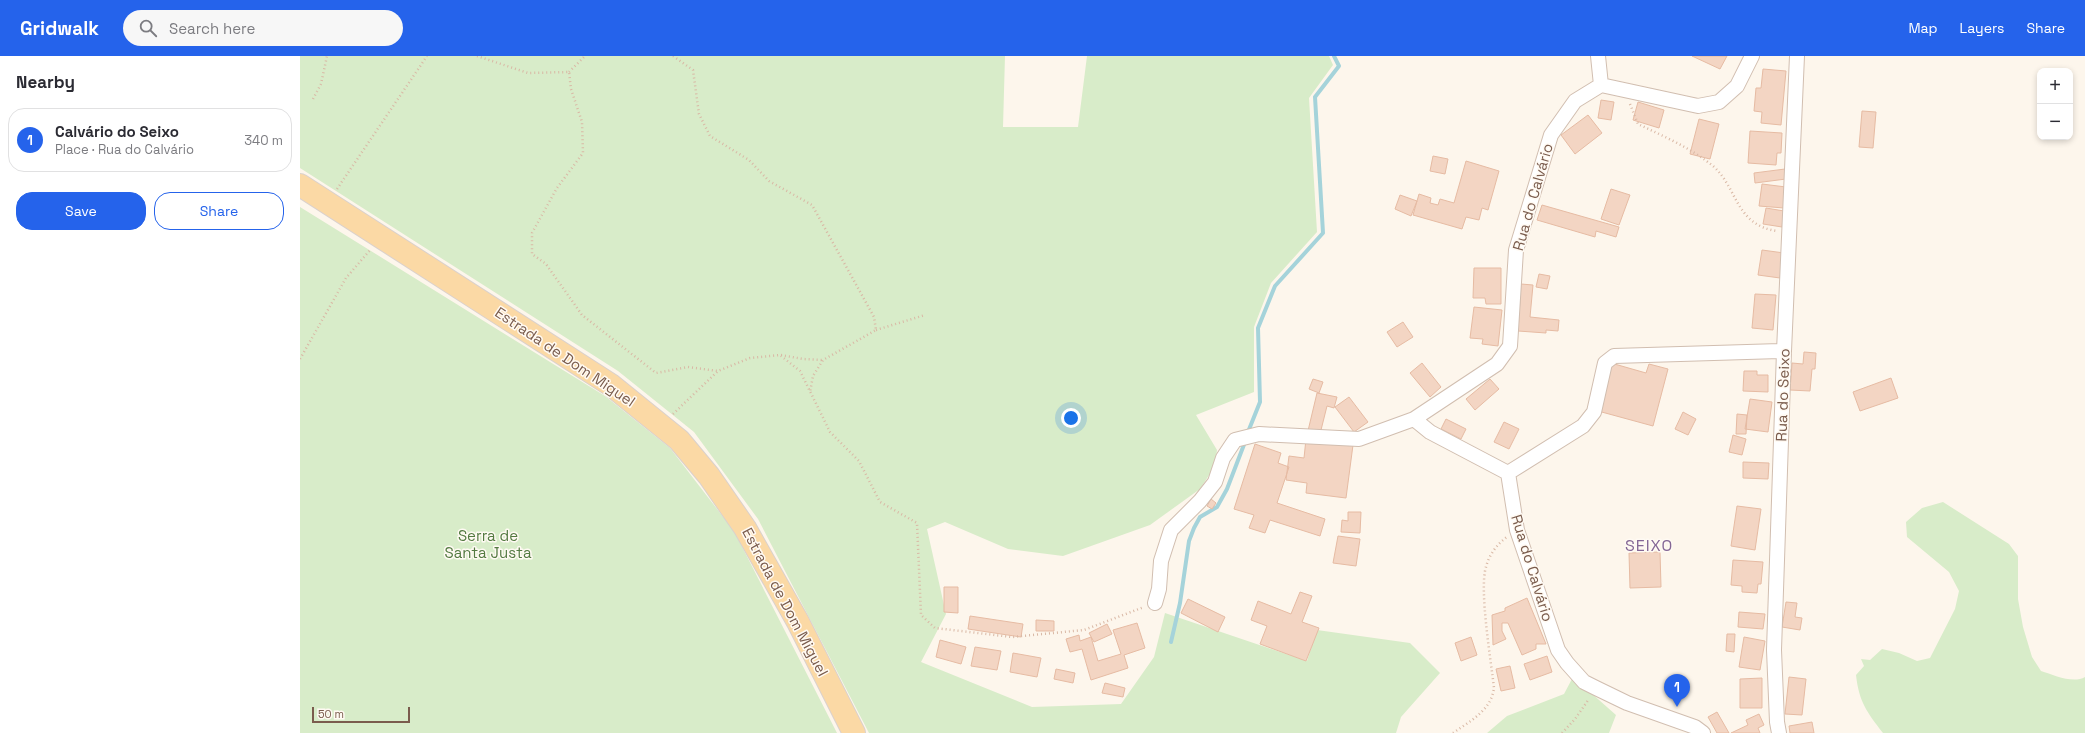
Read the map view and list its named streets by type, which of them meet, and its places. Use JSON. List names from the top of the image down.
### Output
{
  "streets": {
    "main road": ["Estrada de Dom Miguel"],
    "street": ["Rua do Calvário", "Rua do Seixo"]
  },
  "districts": ["SEIXO"],
  "parks": ["Serra de Santa Justa"],
  "scale_bar": "50 m",
  "page": {
    "header": "Gridwalk",
    "search": "Search here",
    "nav": ["Map", "Layers", "Share"],
    "heading": "Nearby",
    "map_buttons": ["+", "−"],
    "list": [
      {
        "mark": "1",
        "name": "Calvário do Seixo",
        "note": "Place · Rua do Calvário",
        "value": "340 m"
      }
    ],
    "buttons": ["Save", "Share"],
    "pins": "1",
    "scale": "50 m"
  }
}
